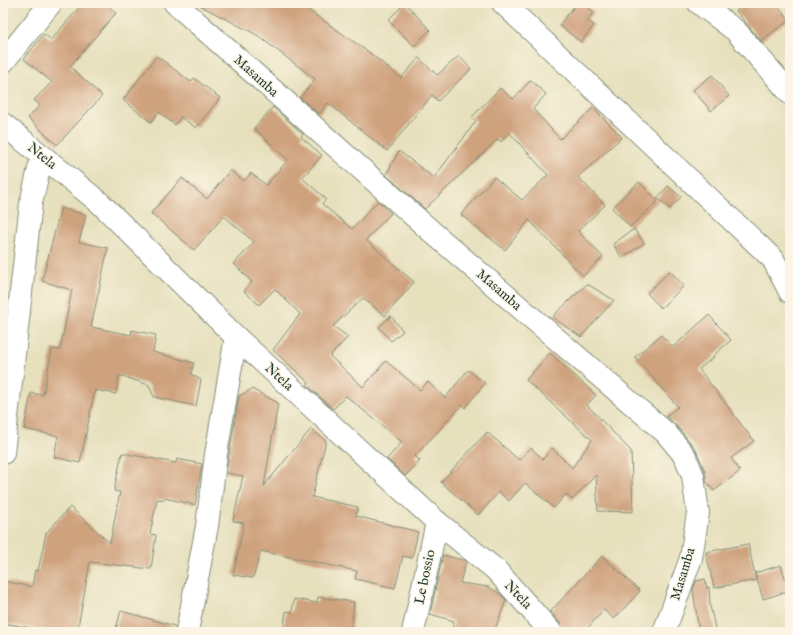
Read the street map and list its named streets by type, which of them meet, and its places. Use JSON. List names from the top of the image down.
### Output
{
  "streets": {
    "street": ["Masamba", "Ntela", "Le bossio"]
  },
  "crossings": [
    ["Ntela", "Le bossio"]
  ]
}
